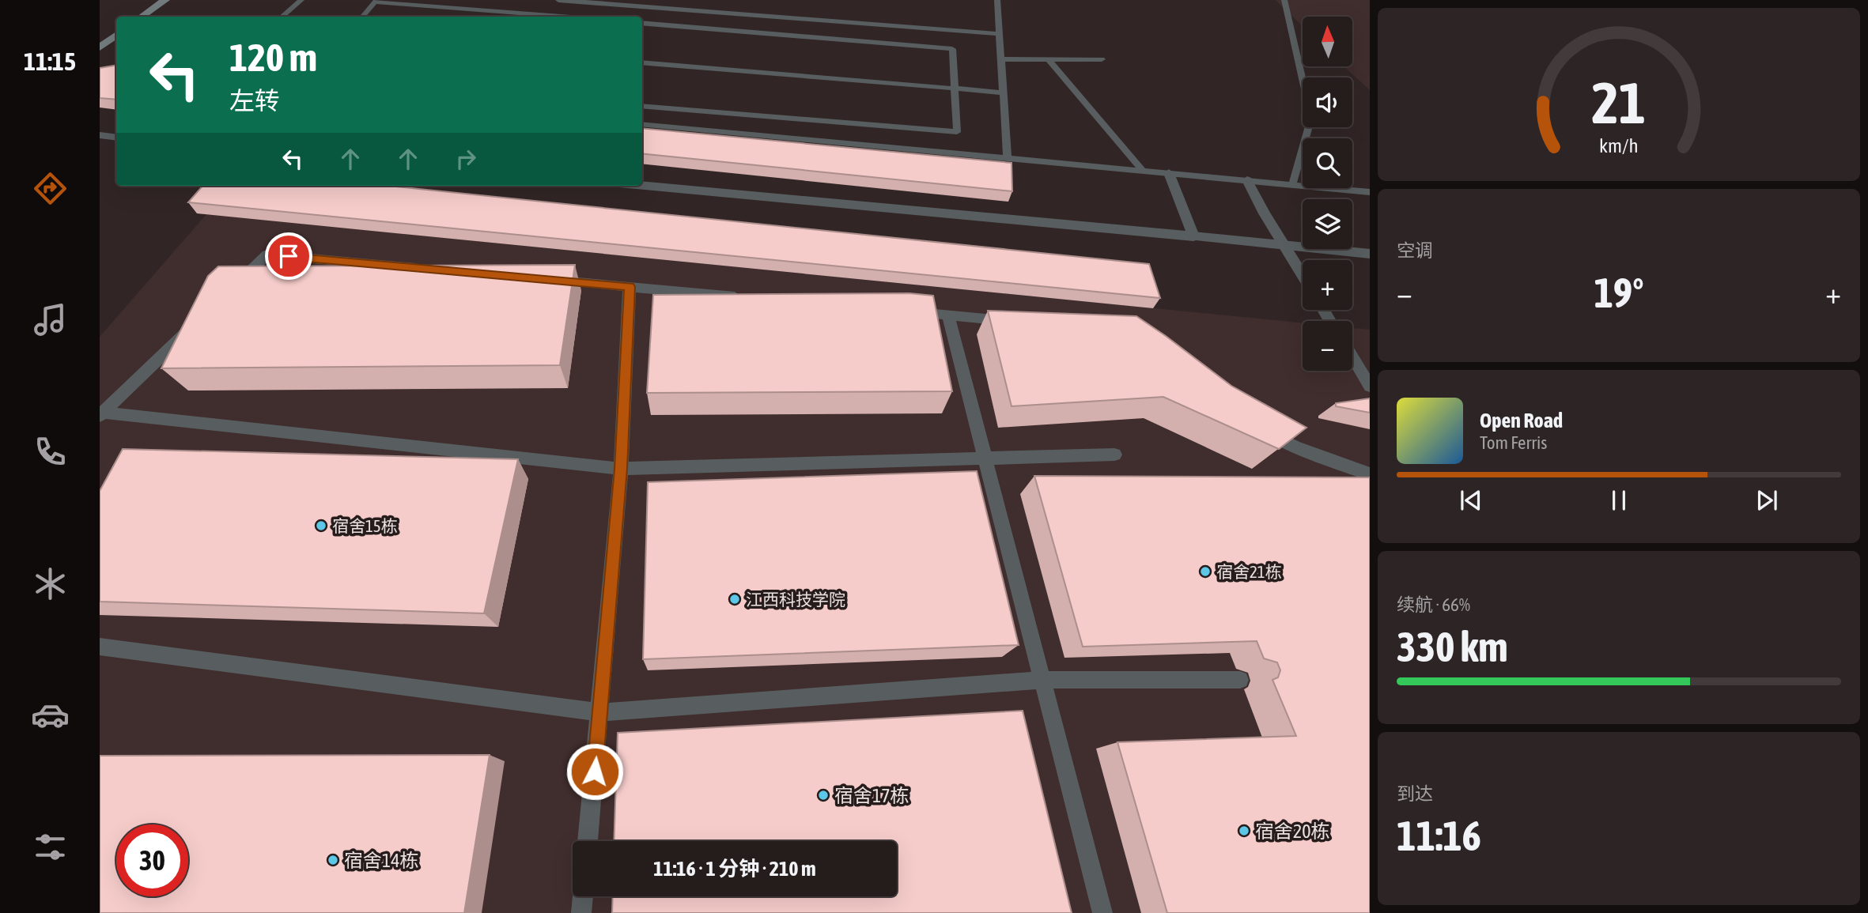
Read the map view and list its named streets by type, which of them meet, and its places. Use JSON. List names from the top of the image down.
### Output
{
  "places": [
    "宿舍15栋",
    "宿舍21栋",
    "江西科技学院",
    "宿舍17栋",
    "宿舍20栋",
    "宿舍14栋"
  ],
  "north": "top",
  "page": {
    "tabs": "11:15",
    "map_buttons": ["+", "−"],
    "turn": ["120 m", "左转"],
    "tile": [
      "空调",
      ["续航 · 66%", "330 km"],
      ["到达", "11:16"]
    ],
    "heat": ["−", "19°", "+"],
    "song": ["Open Road", "Tom Ferris"],
    "limit": "30",
    "trip": "11:16 · 1 分钟 · 210 m",
    "gauge": ["21", "km/h"]
  }
}
